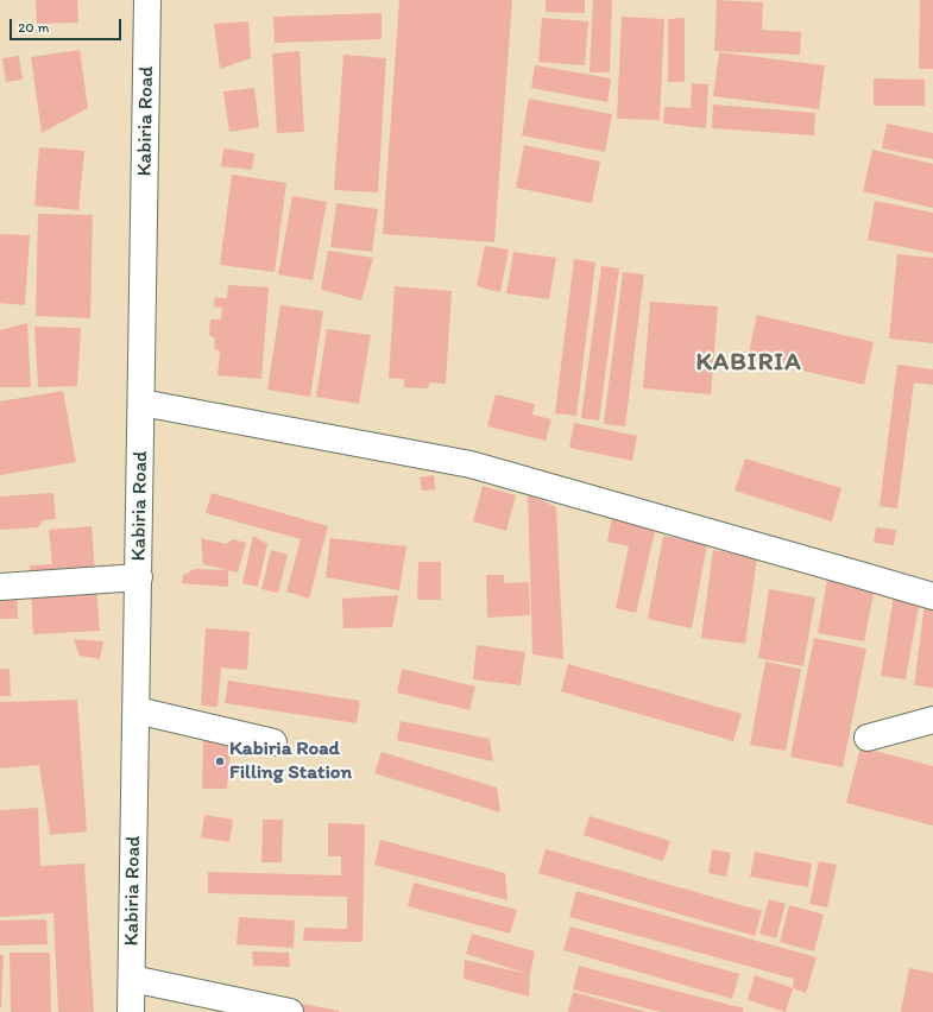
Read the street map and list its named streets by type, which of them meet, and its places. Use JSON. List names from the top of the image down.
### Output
{
  "streets": {
    "street": ["Kabiria Road"]
  },
  "districts": ["KABIRIA"],
  "places": ["Kabiria Road Filling Station"],
  "scale_bar": "20 m"
}
